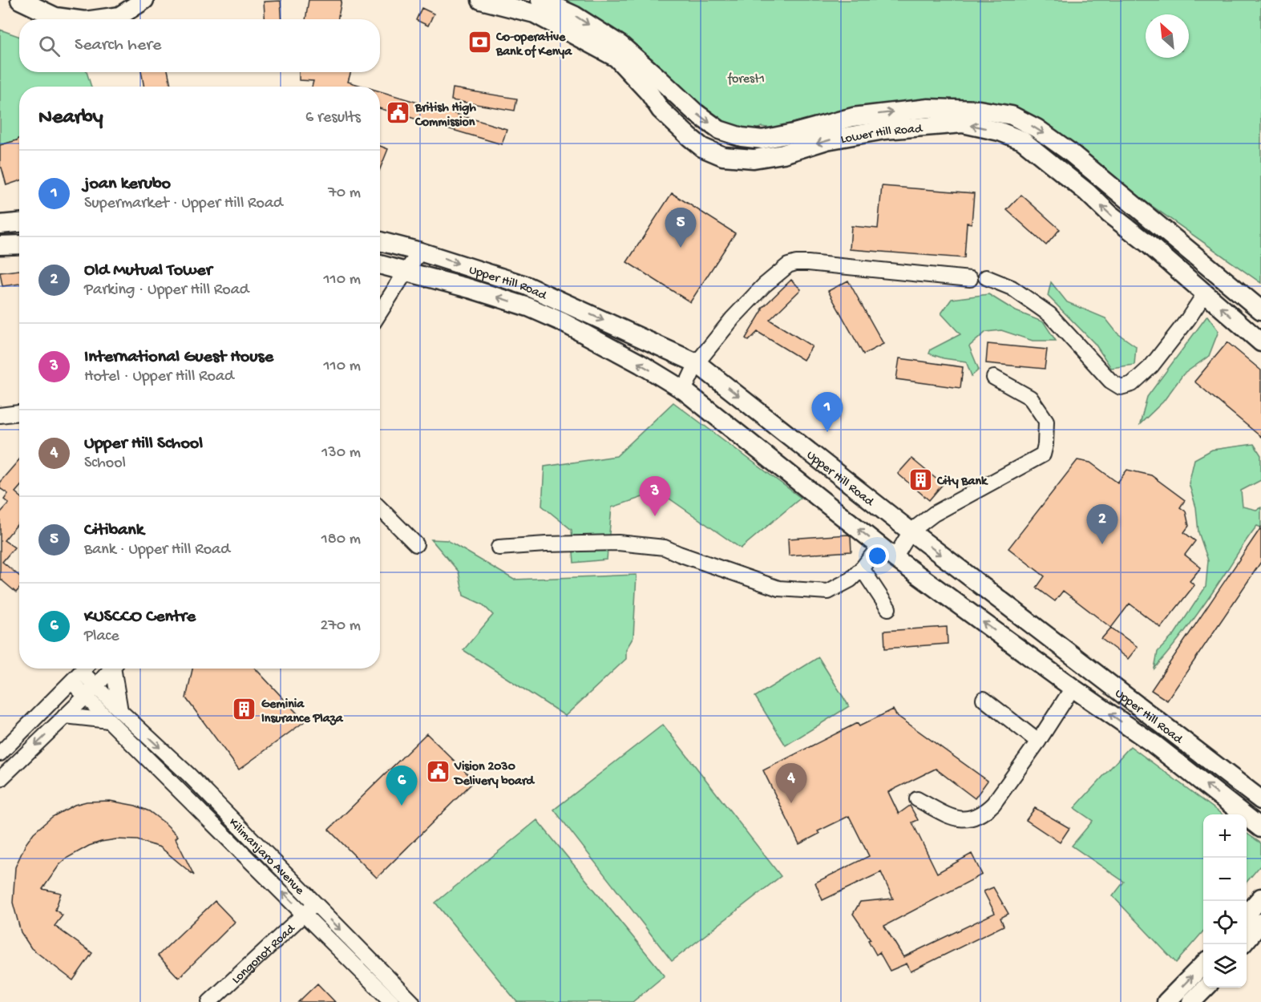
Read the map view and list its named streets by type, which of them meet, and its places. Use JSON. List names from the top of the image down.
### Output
{
  "streets": {
    "street": [
      "Lower Hill Road",
      "Upper Hill Road",
      "Kilimanjaro Avenue",
      "Longonot Road"
    ]
  },
  "crossings": [
    ["Kilimanjaro Avenue", "Longonot Road"]
  ],
  "parks": ["forest1"],
  "places": {
    "bank": ["Co-operative Bank of Kenya"],
    "public building": ["British High Commission", "Vision 2030 Delivery board"],
    "building": ["City Bank", "Geminia Insurance Plaza"]
  },
  "north": "top left",
  "page": {
    "search": "Search here",
    "heading": ["Nearby", "6 results"],
    "list": [
      {
        "mark": "1",
        "name": "joan kerubo",
        "note": "Supermarket · Upper Hill Road",
        "value": "70 m"
      },
      {
        "mark": "2",
        "name": "Old Mutual Tower",
        "note": "Parking · Upper Hill Road",
        "value": "110 m"
      },
      {
        "mark": "3",
        "name": "International Guest House",
        "note": "Hotel · Upper Hill Road",
        "value": "110 m"
      },
      {
        "mark": "4",
        "name": "Upper Hill School",
        "note": "School",
        "value": "130 m"
      },
      {
        "mark": "5",
        "name": "Citibank",
        "note": "Bank · Upper Hill Road",
        "value": "180 m"
      },
      {
        "mark": "6",
        "name": "KUSCCO Centre",
        "note": "Place",
        "value": "270 m"
      }
    ],
    "pins": [
      "5",
      "1",
      "3",
      "2",
      "4",
      "6"
    ],
    "map_buttons": ["+", "−"]
  }
}
